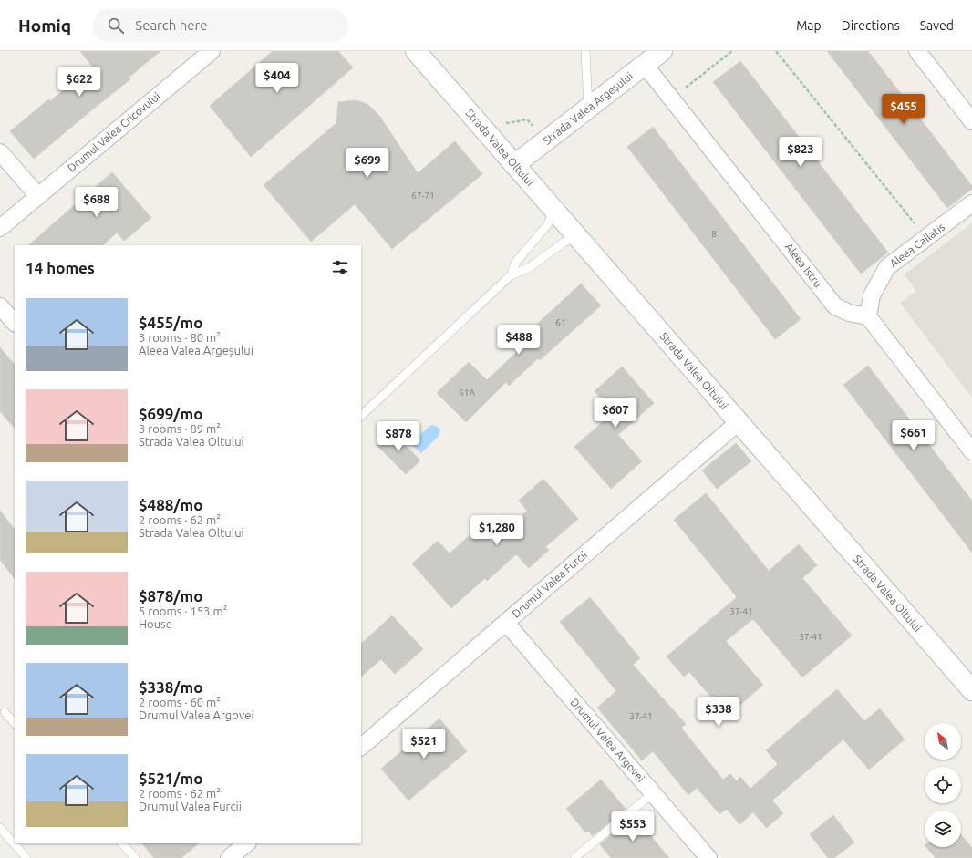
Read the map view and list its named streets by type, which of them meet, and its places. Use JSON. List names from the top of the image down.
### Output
{
  "streets": {
    "main road": ["Strada Valea Argeșului", "Strada Valea Oltului"],
    "street": [
      "Drumul Valea Cricovului",
      "Aleea Callatis",
      "Aleea Istru",
      "Drumul Valea Furcii",
      "Drumul Valea Argovei"
    ]
  },
  "crossings": [
    ["Strada Valea Argeșului", "Strada Valea Oltului"],
    ["Strada Valea Argeșului", "Aleea Istru"],
    ["Strada Valea Oltului", "Drumul Valea Furcii"],
    ["Aleea Callatis", "Aleea Istru"],
    ["Drumul Valea Furcii", "Drumul Valea Argovei"]
  ],
  "house_numbers": [
    "67-71",
    "8",
    "61",
    "61A",
    "37-41",
    "37-41",
    "37-41"
  ],
  "north": "top left",
  "page": {
    "header": "Homiq",
    "search": "Search here",
    "nav": ["Map", "Directions", "Saved"],
    "price": [
      "$404",
      "$622",
      "$455",
      "$823",
      "$699",
      "$688",
      "$488",
      "$607",
      "$661",
      "$878",
      "$1,280",
      "$338",
      "$521",
      "$553"
    ],
    "heading": "14 homes",
    "list": [
      {
        "name": "$455/mo",
        "note": "3 rooms · 80 m² · Aleea Valea Argeșului"
      },
      {
        "name": "$699/mo",
        "note": "3 rooms · 89 m² · Strada Valea Oltului"
      },
      {
        "name": "$488/mo",
        "note": "2 rooms · 62 m² · Strada Valea Oltului"
      },
      {
        "name": "$878/mo",
        "note": "5 rooms · 153 m² · House"
      },
      {
        "name": "$338/mo",
        "note": "2 rooms · 60 m² · Drumul Valea Argovei"
      },
      {
        "name": "$521/mo",
        "note": "2 rooms · 62 m² · Drumul Valea Furcii"
      }
    ]
  }
}
